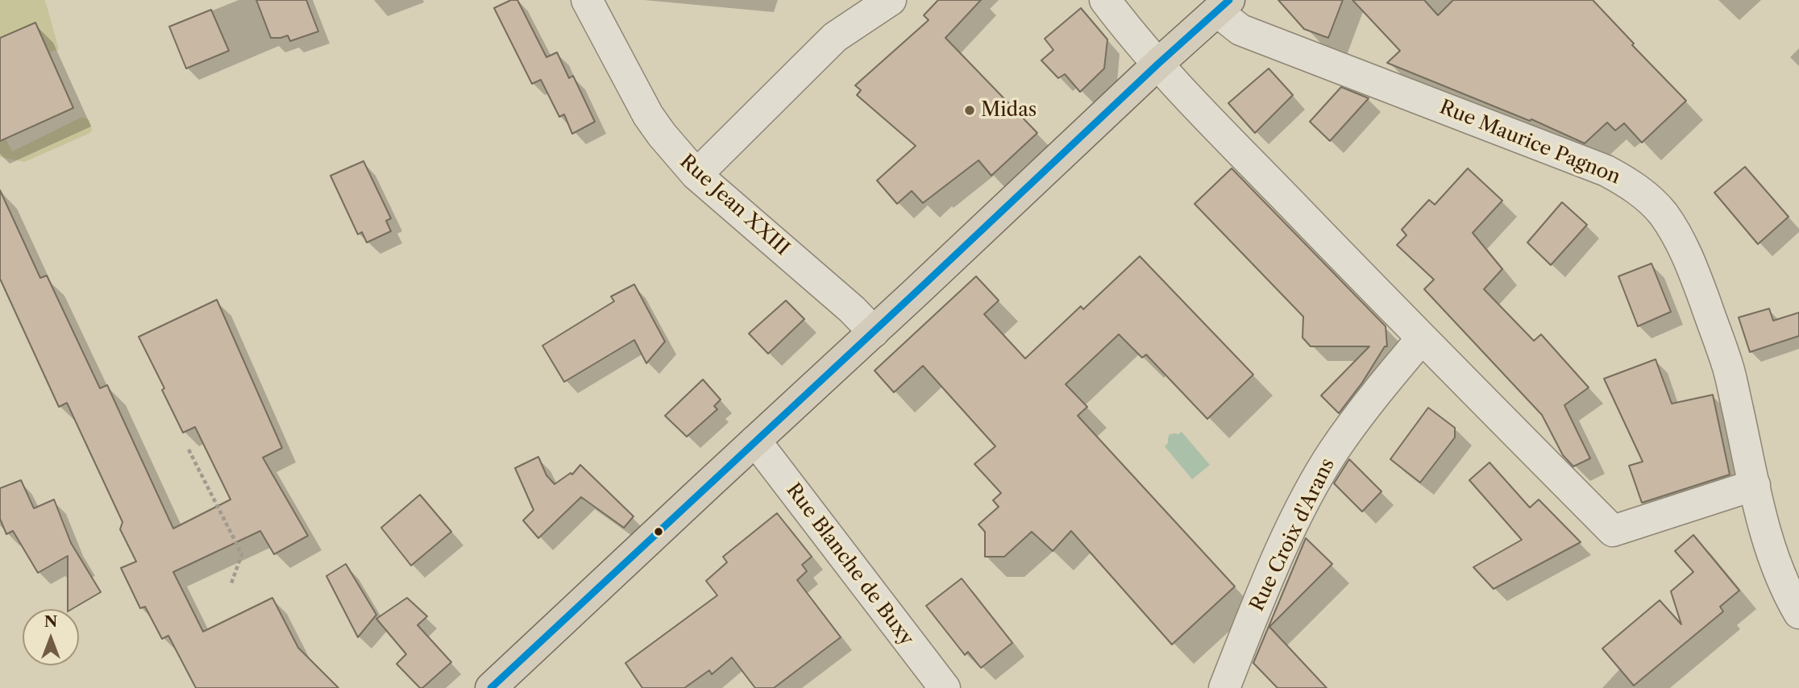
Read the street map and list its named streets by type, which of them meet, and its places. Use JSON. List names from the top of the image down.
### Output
{
  "streets": {
    "street": [
      "Rue Maurice Pagnon",
      "Rue Jean XXIII",
      "Rue Croix d'Arans",
      "Rue Blanche de Buxy"
    ]
  },
  "places": ["Midas"],
  "north": "top"
}
